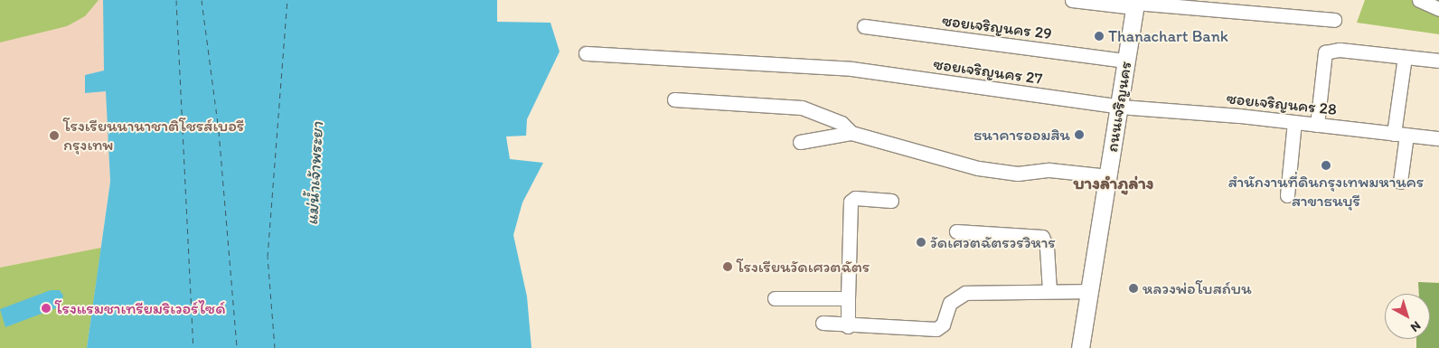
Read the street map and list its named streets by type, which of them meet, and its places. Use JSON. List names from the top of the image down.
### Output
{
  "streets": {
    "main road": ["ถนนเจริญนคร"],
    "street": ["ซอยเจริญนคร 29", "ซอยเจริญนคร 27", "ซอยเจริญนคร 28"]
  },
  "crossings": [
    ["ซอยเจริญนคร 29", "ถนนเจริญนคร"],
    ["ซอยเจริญนคร 27", "ซอยเจริญนคร 28"],
    ["ซอยเจริญนคร 27", "ถนนเจริญนคร"],
    ["ซอยเจริญนคร 28", "ถนนเจริญนคร"]
  ],
  "districts": ["บางลำภูล่าง"],
  "water": ["แม่น้ำเจ้าพระยา"],
  "places": [
    "Thanachart Bank",
    "ธนาคารออมสิน",
    "โรงเรียนนานาชาติโชรส์เบอรี กรุงเทพ",
    "สํานักงานที่ดินกรุงเทพมหานคร สาขาธนบุรี",
    "วัดเศวตฉัตรวรวิหาร",
    "โรงเรียนวัดเศวตฉัตร",
    "หลวงพ่อโบสถ์บน",
    "โรงแรมชาเทรียมริเวอร์ไซด์"
  ],
  "north": "bottom right"
}
